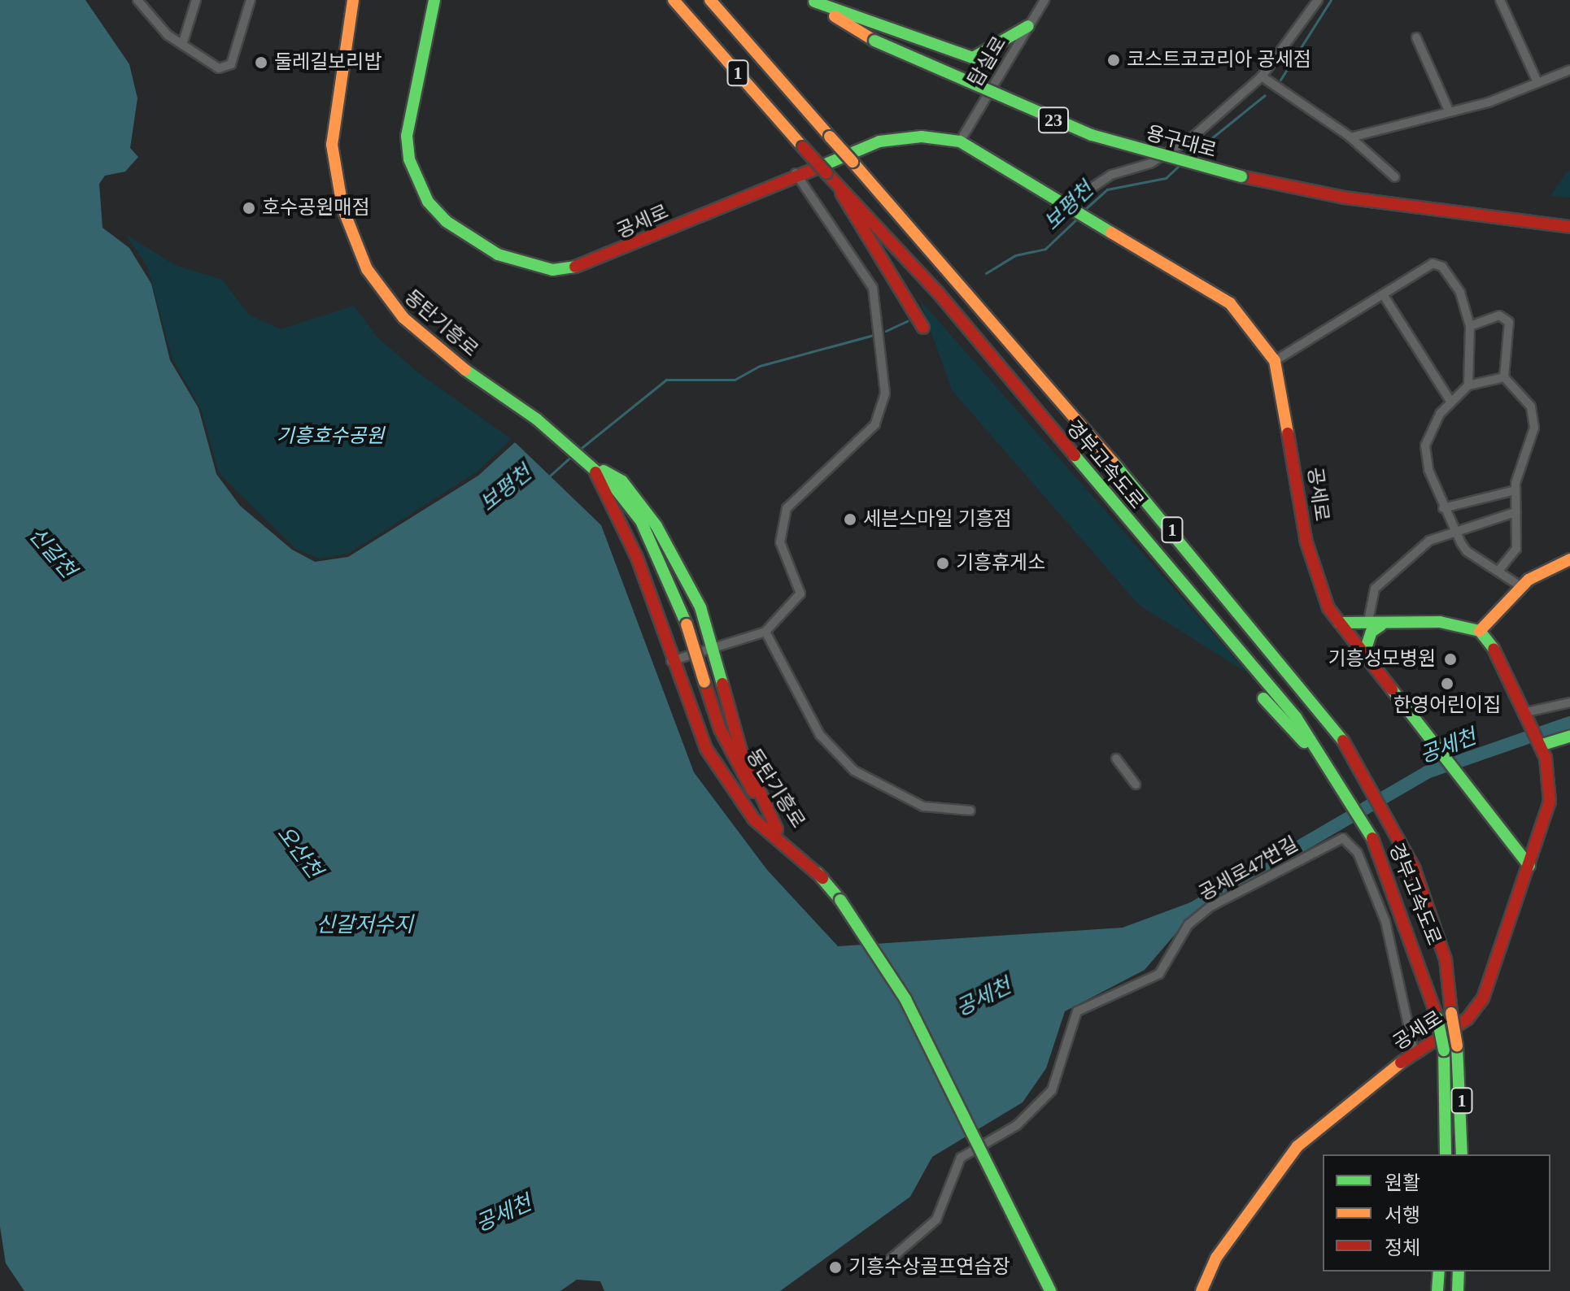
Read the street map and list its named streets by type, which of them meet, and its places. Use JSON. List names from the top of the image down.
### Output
{
  "streets": {
    "main road": [
      "1",
      "23",
      "용구대로",
      "공세로",
      "동탄기흥로",
      "경부고속도로"
    ],
    "street": ["탑실로", "공세로47번길"]
  },
  "crossings": [
    ["탑실로", "공세로"],
    ["공세로", "공세로47번길"]
  ],
  "water": [
    "보평천",
    "신갈천",
    "공세천",
    "오산천",
    "신갈저수지"
  ],
  "parks": ["기흥호수공원"],
  "places": [
    "코스트코코리아 공세점",
    "둘레길보리밥",
    "호수공원매점",
    "세븐스마일 기흥점",
    "기흥휴게소",
    "기흥성모병원",
    "한영어린이집",
    "기흥수상골프연습장"
  ],
  "legend": ["원활", "서행", "정체"]
}
